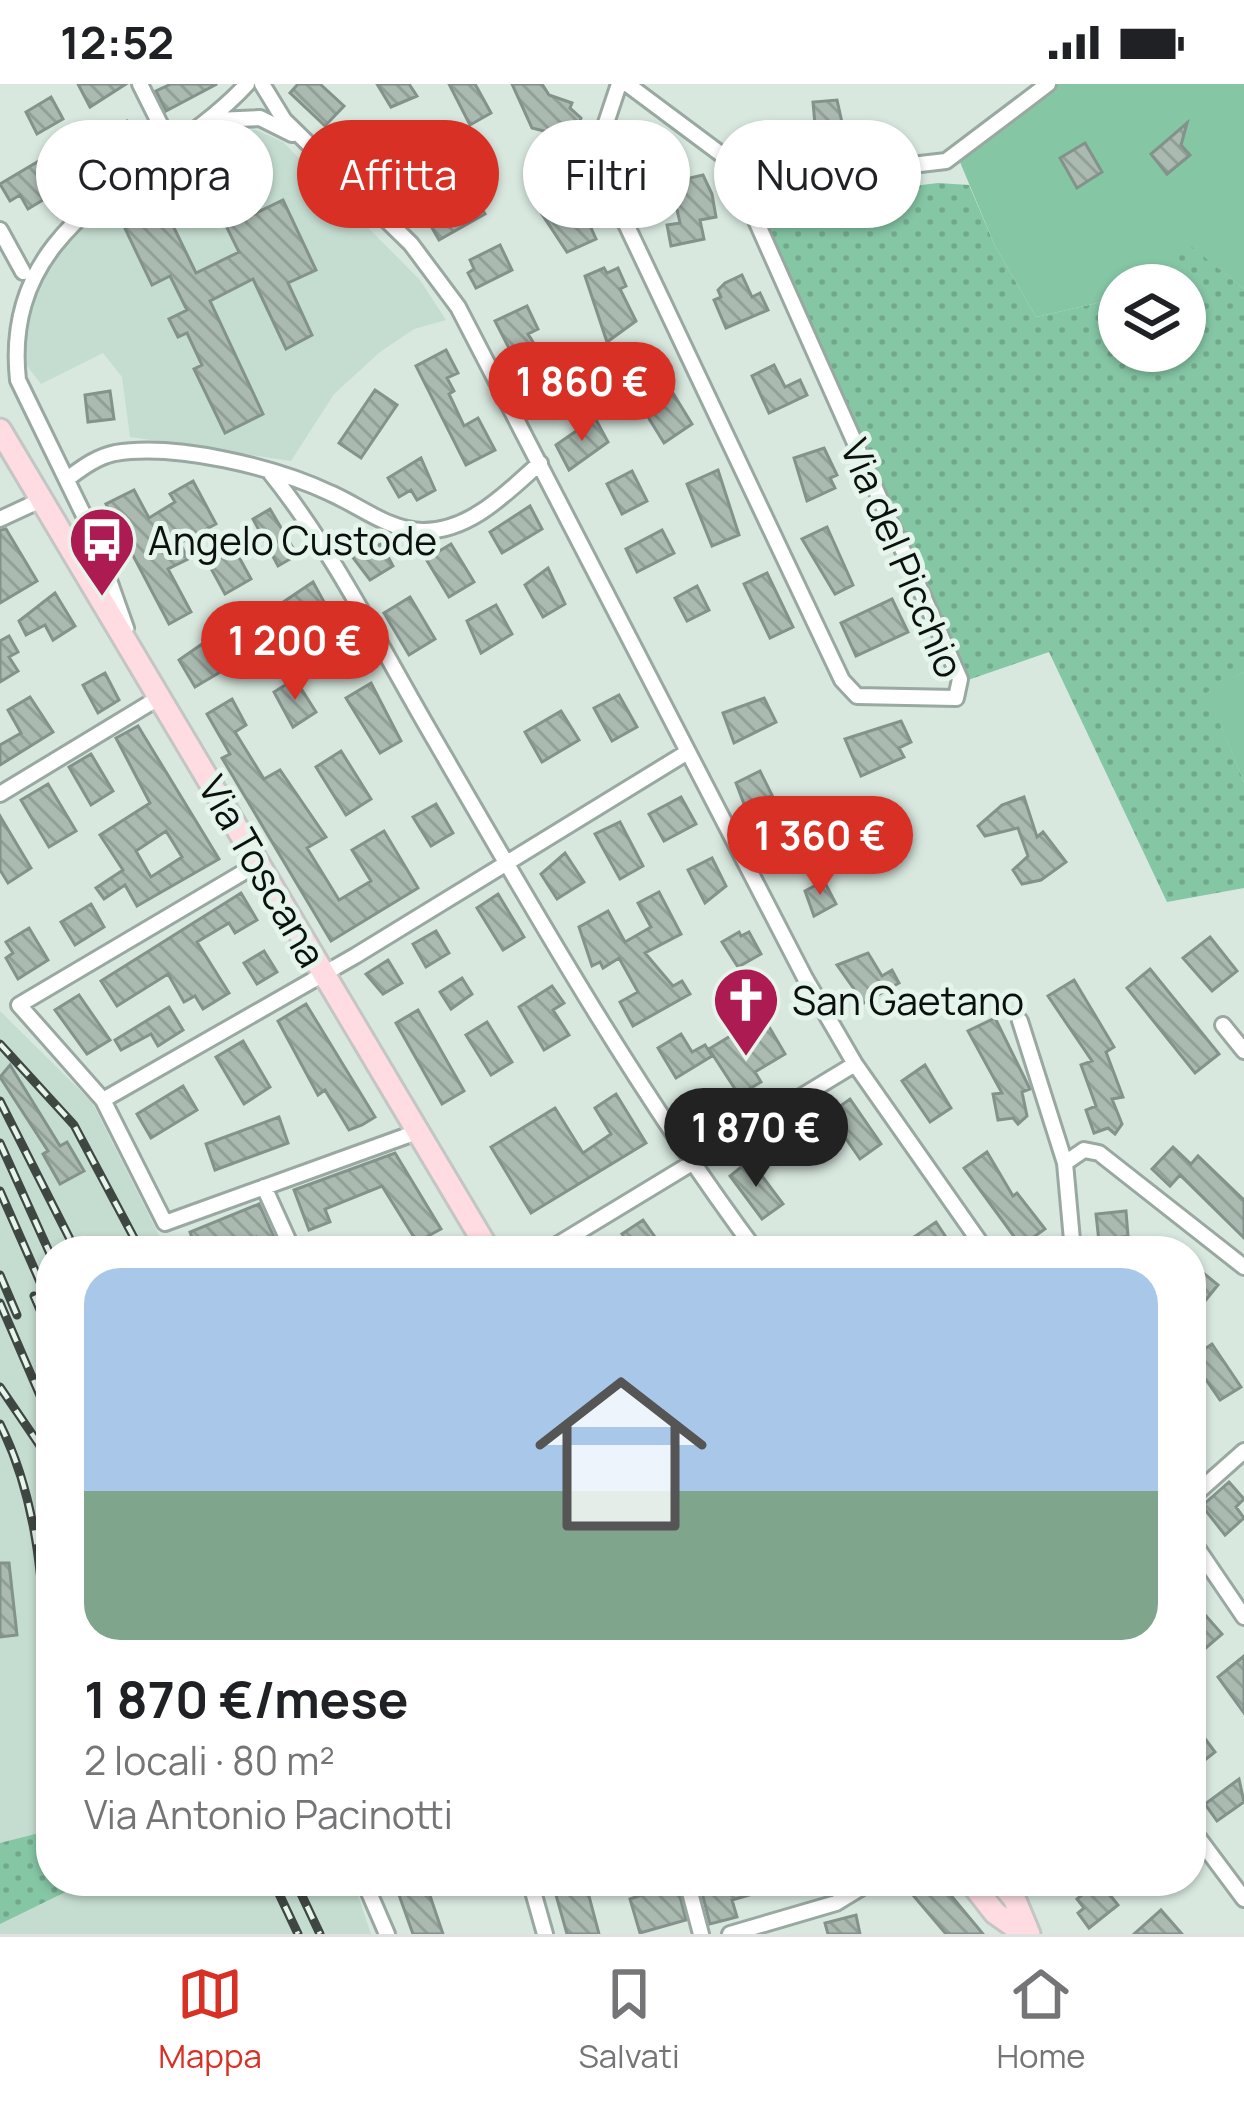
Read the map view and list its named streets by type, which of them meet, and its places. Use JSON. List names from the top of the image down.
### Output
{
  "streets": {
    "main road": ["Via Toscana"],
    "street": ["Via del Picchio"]
  },
  "places": {
    "bus stop": ["Angelo Custode"],
    "church": ["San Gaetano"]
  },
  "page": {
    "status": "12:52",
    "chip": [
      "Compra",
      "Affitta",
      "Filtri",
      "Nuovo"
    ],
    "price": [
      "1 860 €",
      "1 200 €",
      "1 360 €",
      "1 870 €"
    ],
    "list": [
      {
        "name": "1 870 €/mese",
        "note": "2 locali · 80 m² · Via Antonio Pacinotti"
      }
    ],
    "tabs": ["Mappa", "Salvati", "Home"]
  }
}
